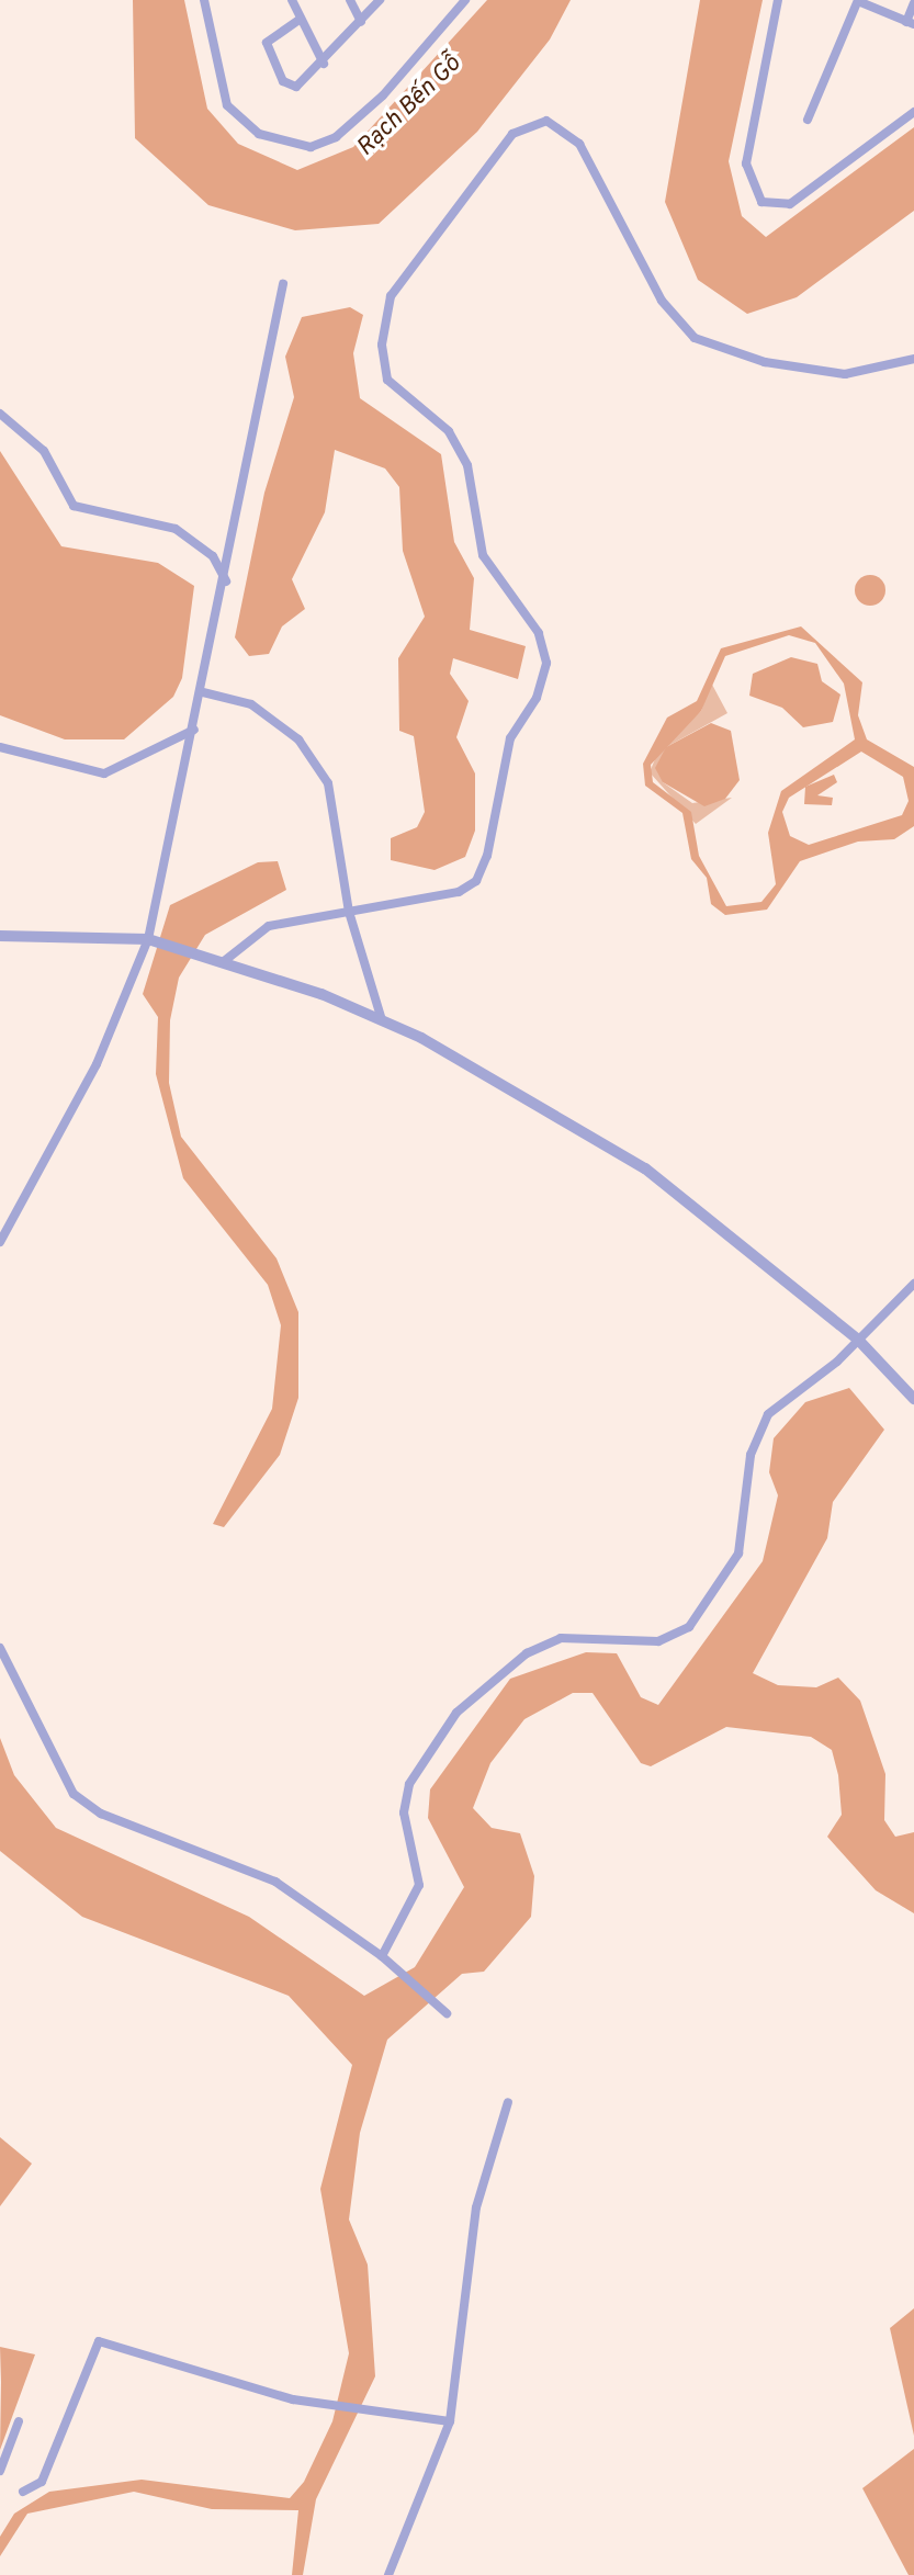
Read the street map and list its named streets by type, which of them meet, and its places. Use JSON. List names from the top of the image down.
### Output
{
  "water": ["Rạch Bến Gỗ"]
}
